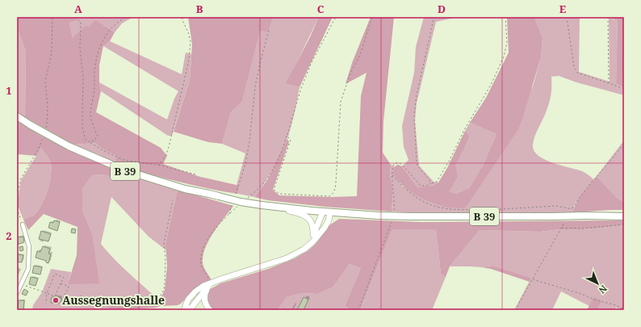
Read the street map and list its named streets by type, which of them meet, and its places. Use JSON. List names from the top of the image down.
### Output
{
  "streets": {
    "main road": ["B 39"]
  },
  "places": ["Aussegnungshalle"],
  "north": "bottom right",
  "grid": {
    "columns": [
      "A",
      "B",
      "C",
      "D",
      "E"
    ],
    "rows": ["1", "2"]
  }
}
